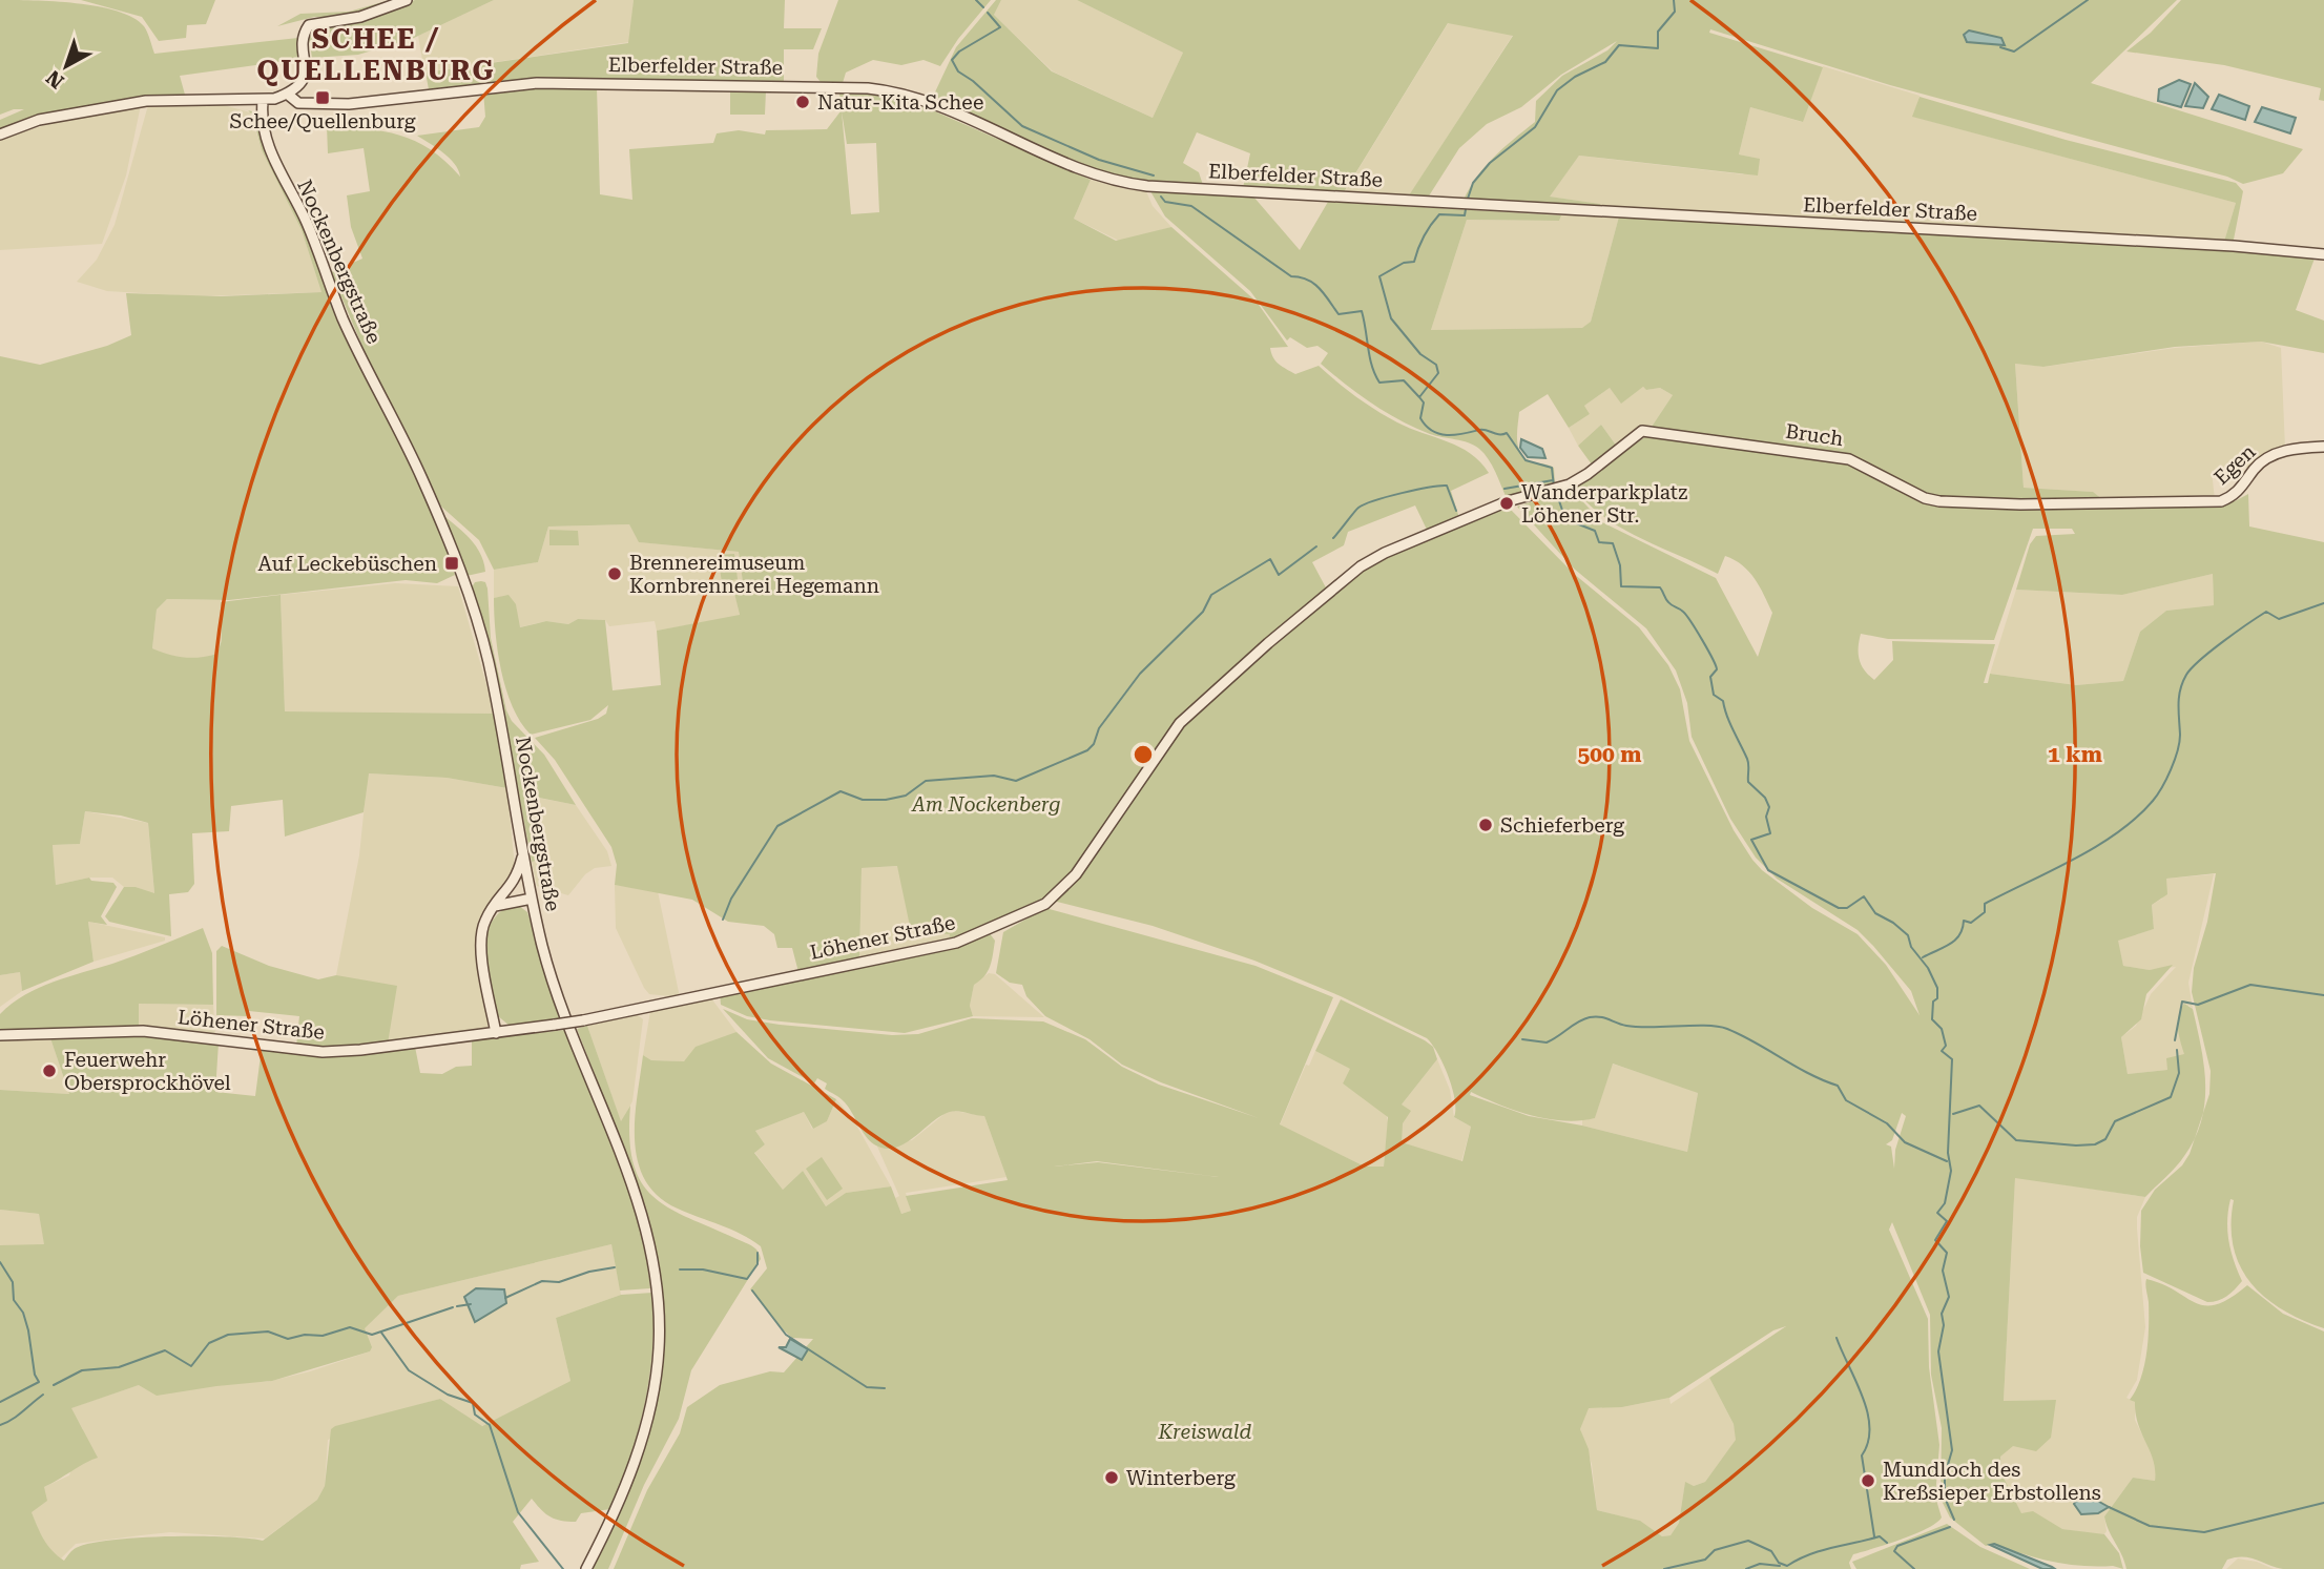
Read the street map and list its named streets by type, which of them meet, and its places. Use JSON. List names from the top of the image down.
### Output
{
  "streets": {
    "main road": [
      "Elberfelder Straße",
      "Nockenbergstraße",
      "Bruch",
      "Egen",
      "Löhener Straße"
    ]
  },
  "crossings": [
    ["Bruch", "Egen"],
    ["Bruch", "Löhener Straße"]
  ],
  "districts": ["SCHEE / QUELLENBURG"],
  "parks": ["Am Nockenberg", "Kreiswald"],
  "places": {
    "transit": ["Schee/Quellenburg", "Auf Leckebüschen"],
    "other": [
      "Natur-Kita Schee",
      "Wanderparkplatz Löhener Str.",
      "Brennereimuseum Kornbrennerei Hegemann",
      "Schieferberg",
      "Feuerwehr Obersprockhövel",
      "Winterberg",
      "Mundloch des Kreßsieper Erbstollens"
    ]
  },
  "north": "bottom left",
  "rings": ["500 m", "1 km"]
}
